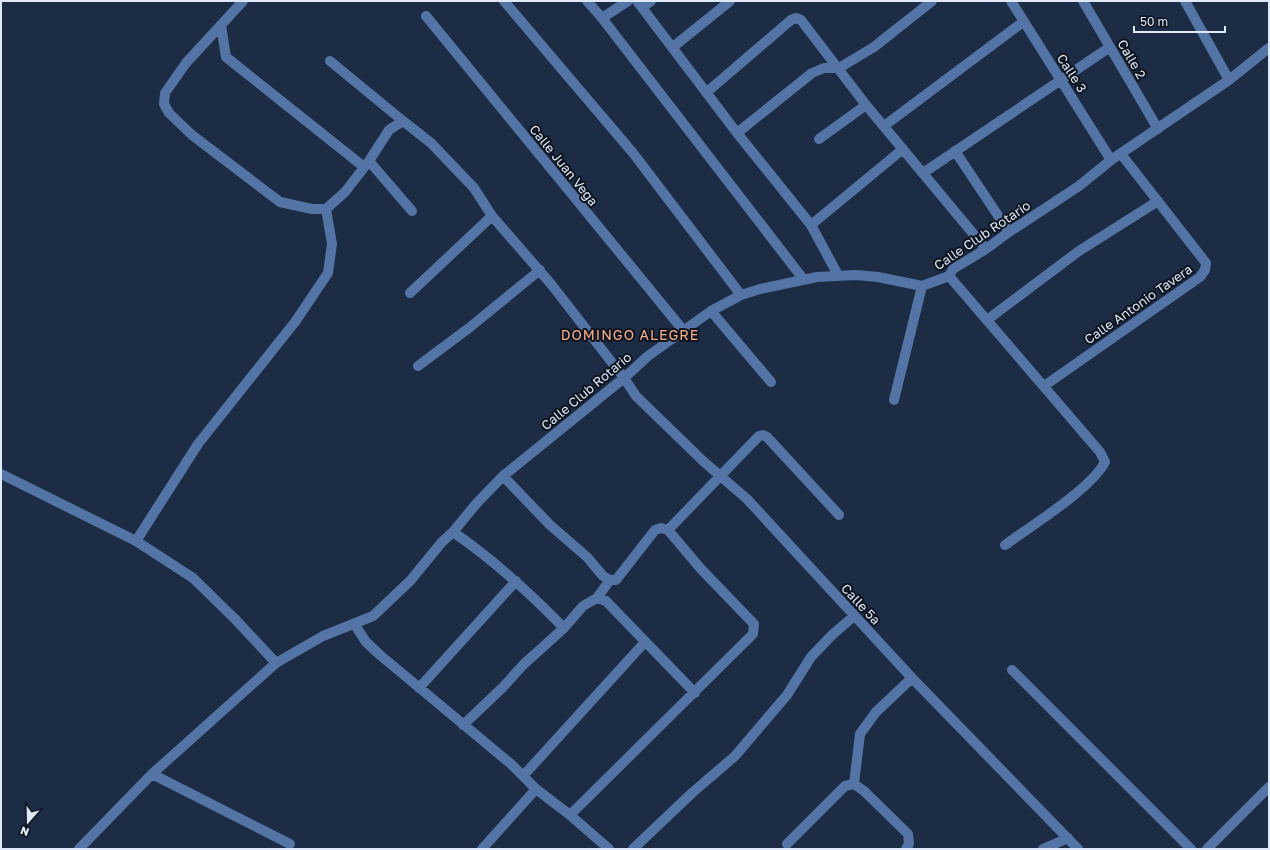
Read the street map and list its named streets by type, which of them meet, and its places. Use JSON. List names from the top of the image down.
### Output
{
  "streets": {
    "street": [
      "Calle 2",
      "Calle 3",
      "Calle Juan Vega",
      "Calle Club Rotario",
      "Calle Antonio Tavera",
      "Calle 5ª"
    ]
  },
  "crossings": [
    ["Calle 3", "Calle Club Rotario"],
    ["Calle Juan Vega", "Calle Club Rotario"],
    ["Calle Club Rotario", "Calle Antonio Tavera"],
    ["Calle Club Rotario", "Calle 5ª"]
  ],
  "districts": ["DOMINGO ALEGRE"],
  "scale_bar": "50 m",
  "north": "bottom"
}
